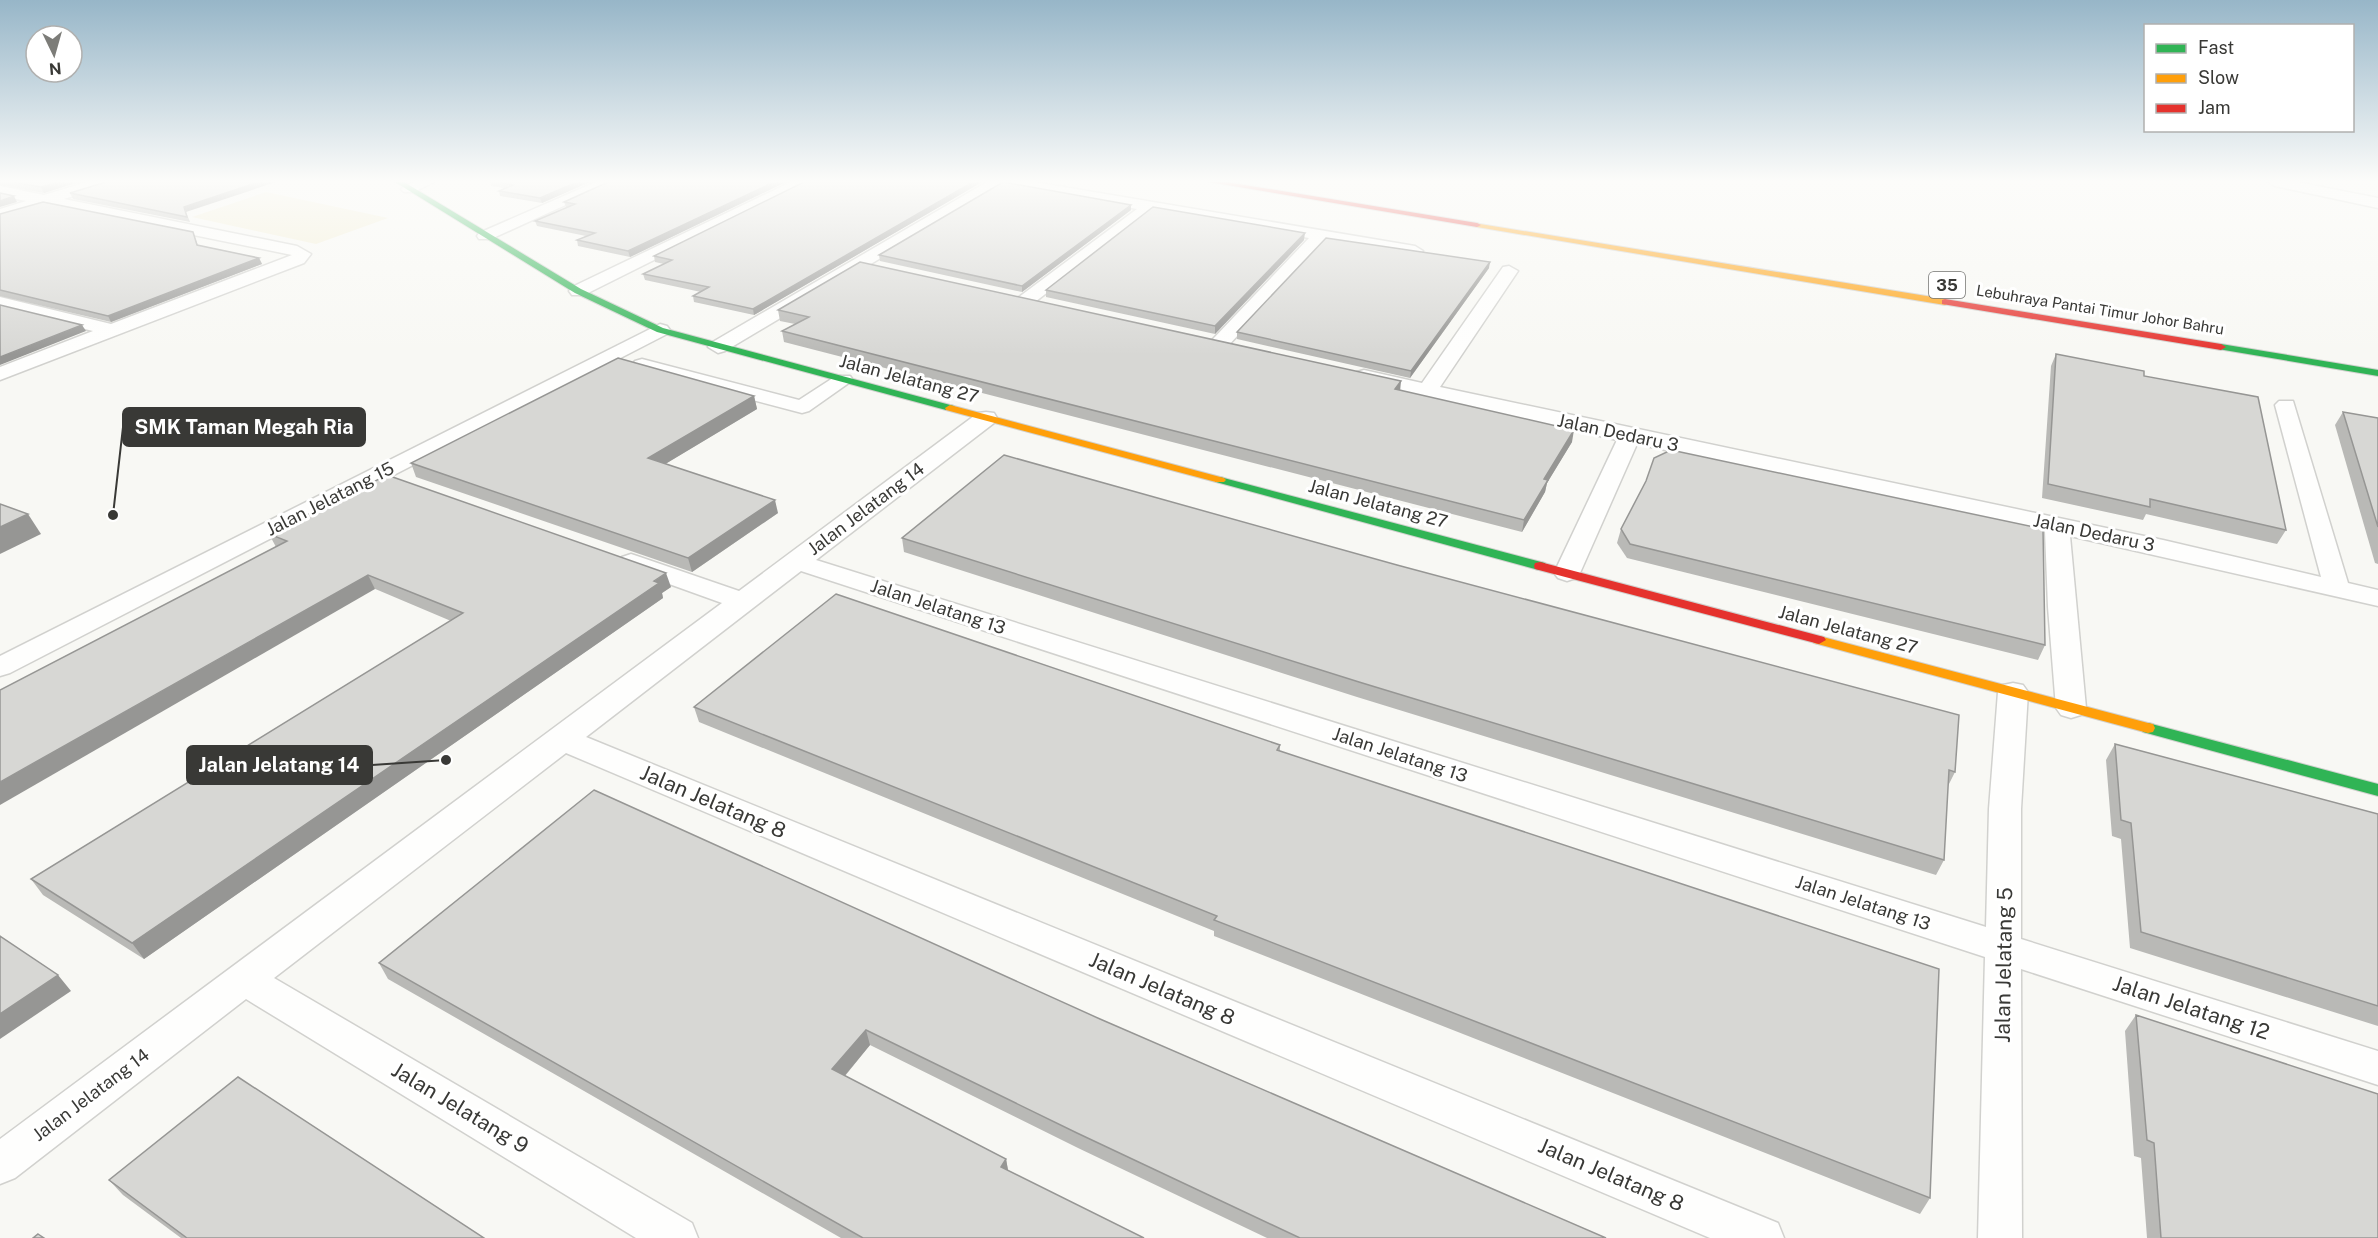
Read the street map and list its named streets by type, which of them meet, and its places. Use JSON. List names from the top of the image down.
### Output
{
  "streets": {
    "main road": ["35", "Lebuhraya Pantai Timur Johor Bahru", "Jalan Jelatang 27"],
    "street": [
      "Jalan Dedaru 3",
      "Jalan Jelatang 15",
      "Jalan Jelatang 14",
      "Jalan Jelatang 13",
      "Jalan Jelatang 8",
      "Jalan Jelatang 5",
      "Jalan Jelatang 12",
      "Jalan Jelatang 9"
    ]
  },
  "crossings": [
    ["Jalan Jelatang 27", "Jalan Jelatang 15"],
    ["Jalan Jelatang 27", "Jalan Jelatang 14"],
    ["Jalan Jelatang 27", "Jalan Jelatang 5"],
    ["Jalan Jelatang 14", "Jalan Jelatang 13"],
    ["Jalan Jelatang 14", "Jalan Jelatang 8"],
    ["Jalan Jelatang 14", "Jalan Jelatang 9"],
    ["Jalan Jelatang 13", "Jalan Jelatang 5"],
    ["Jalan Jelatang 13", "Jalan Jelatang 12"],
    ["Jalan Jelatang 5", "Jalan Jelatang 12"]
  ],
  "places": ["SMK Taman Megah Ria", "Jalan Jelatang 14"],
  "legend": ["Fast", "Slow", "Jam"],
  "north": "bottom"
}
